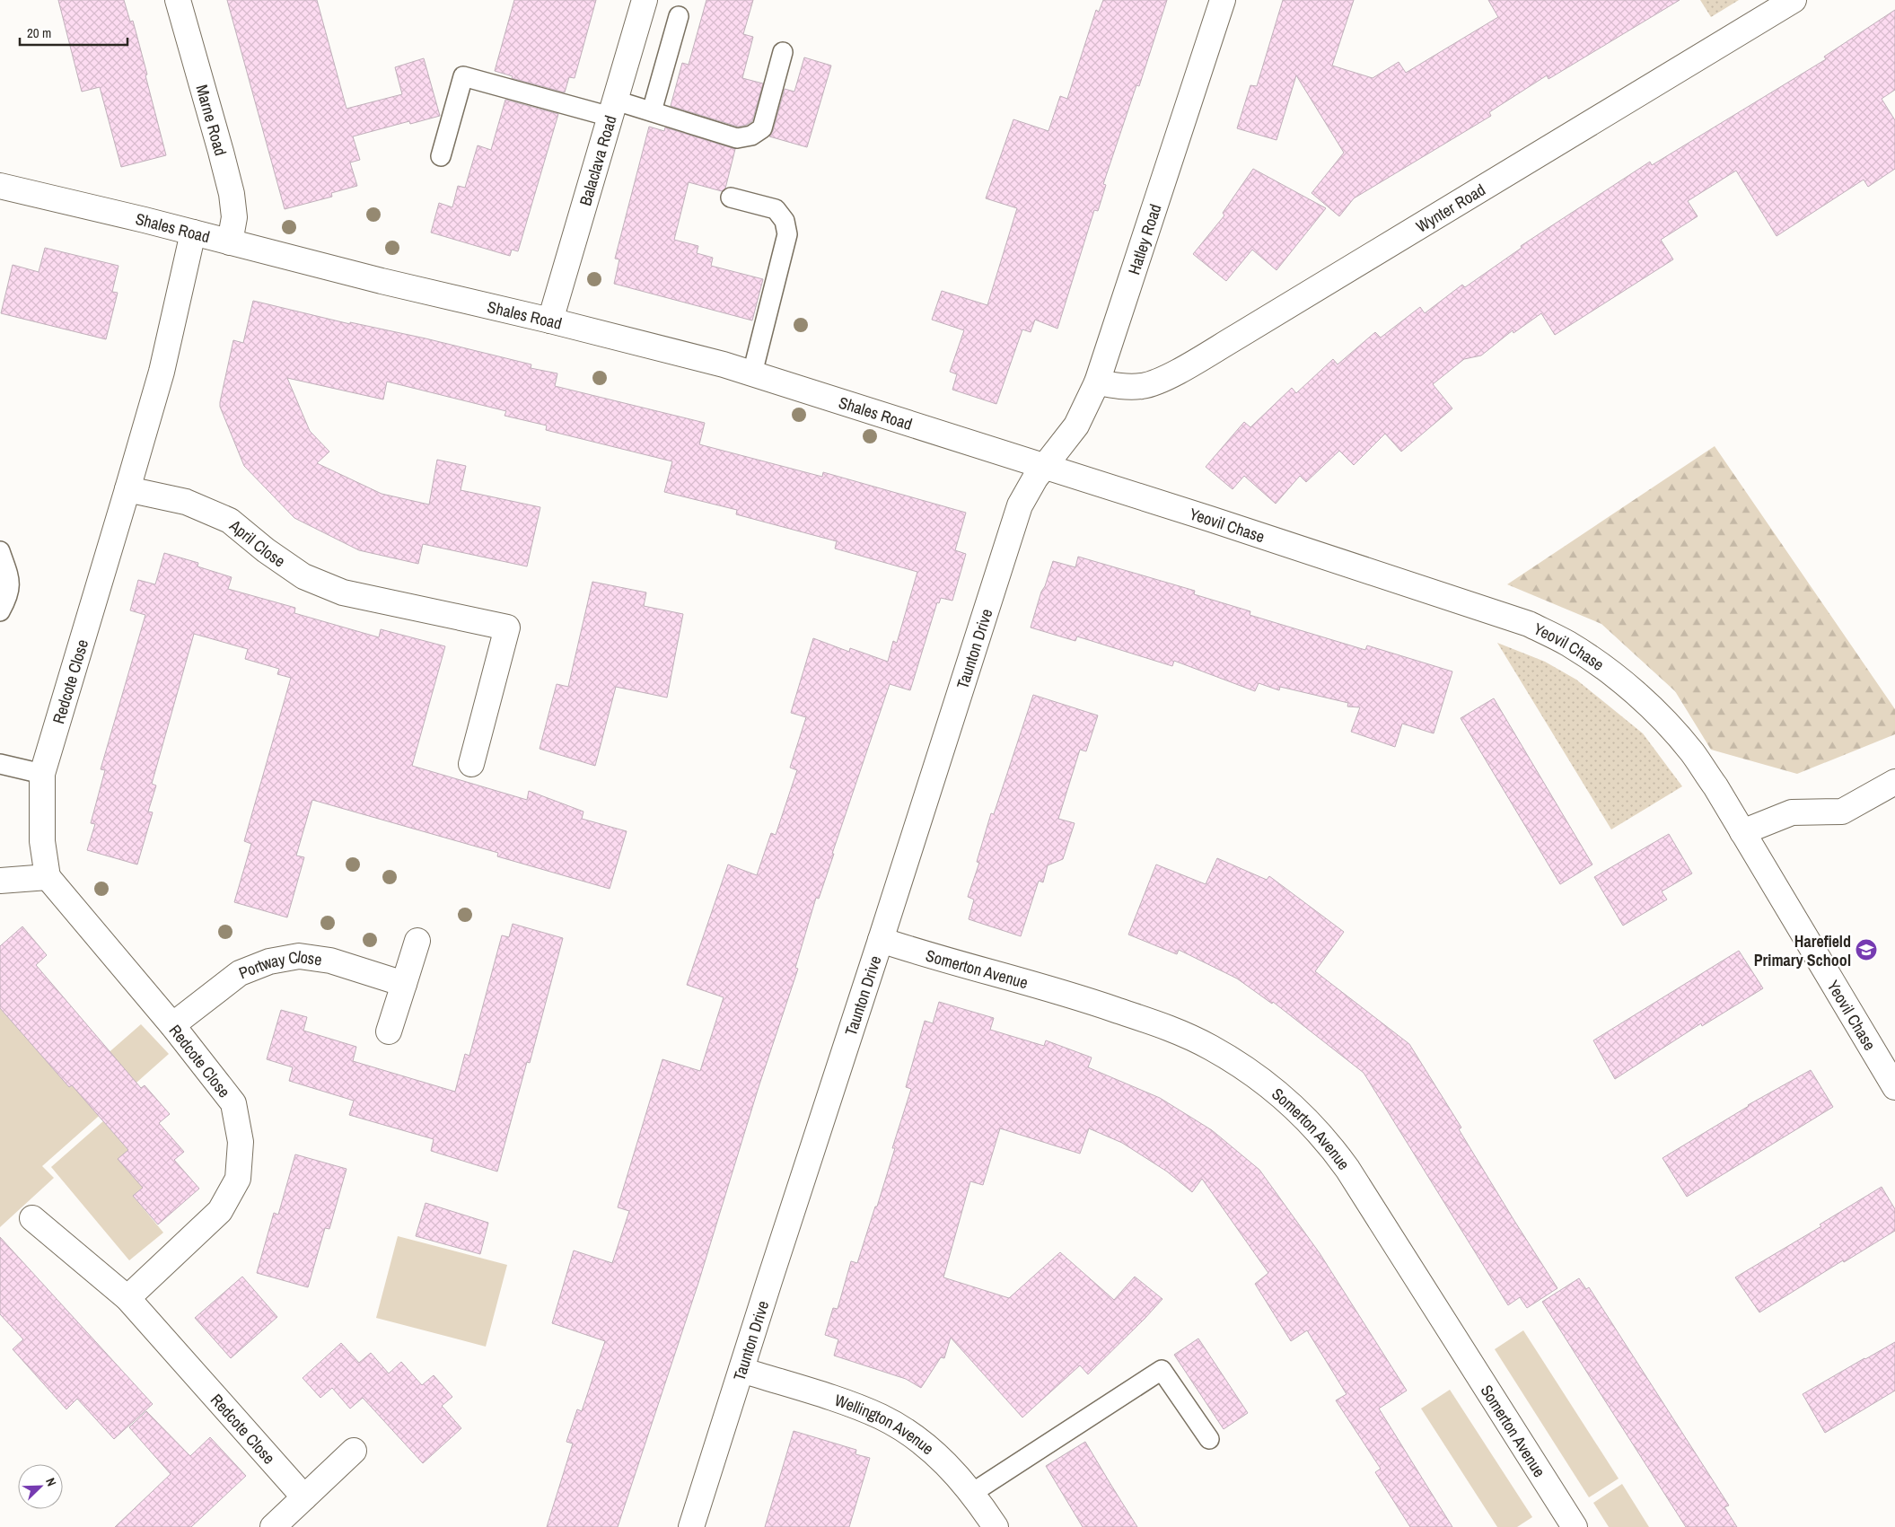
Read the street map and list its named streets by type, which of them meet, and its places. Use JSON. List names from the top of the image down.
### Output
{
  "streets": {
    "street": [
      "Marne Road",
      "Balaclava Road",
      "Wynter Road",
      "Shales Road",
      "Hatley Road",
      "Yeovil Chase",
      "April Close",
      "Taunton Drive",
      "Redcote Close",
      "Somerton Avenue",
      "Portway Close",
      "Wellington Avenue"
    ]
  },
  "crossings": [
    ["Marne Road", "Shales Road"],
    ["Balaclava Road", "Shales Road"],
    ["Wynter Road", "Hatley Road"],
    ["Shales Road", "Hatley Road"],
    ["Shales Road", "Yeovil Chase"],
    ["Shales Road", "Taunton Drive"],
    ["Hatley Road", "Yeovil Chase"],
    ["Hatley Road", "Taunton Drive"],
    ["Yeovil Chase", "Taunton Drive"],
    ["April Close", "Redcote Close"],
    ["Taunton Drive", "Somerton Avenue"],
    ["Taunton Drive", "Wellington Avenue"],
    ["Redcote Close", "Portway Close"]
  ],
  "places": {
    "school or university": ["Harefield Primary School"]
  },
  "scale_bar": "20 m",
  "north": "top right"
}
